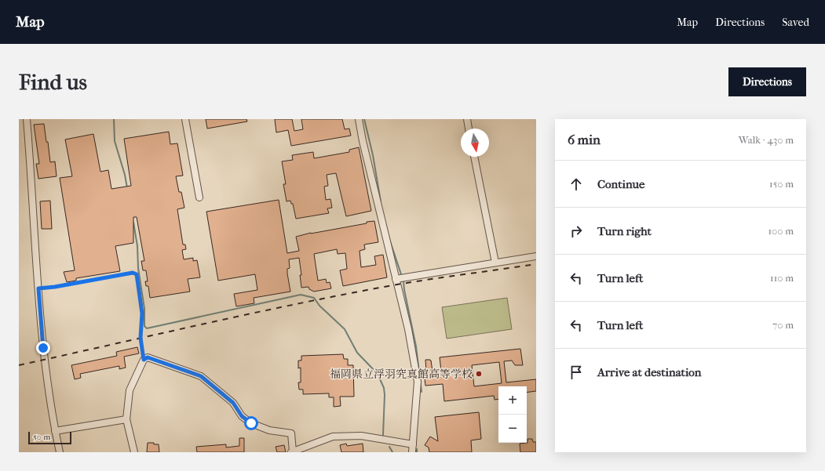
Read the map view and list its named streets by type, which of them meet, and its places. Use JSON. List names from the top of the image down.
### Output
{
  "places": ["福岡県立浮羽究真館高等学校"],
  "scale_bar": "50 m",
  "north": "bottom",
  "page": {
    "header": "Map",
    "nav": ["Map", "Directions", "Saved"],
    "buttons": "Directions",
    "title": "Find us",
    "heading": ["6 min", "Walk · 430 m"],
    "list": [
      ["Continue", "150 m"],
      ["Turn right", "100 m"],
      ["Turn left", "110 m"],
      ["Turn left", "70 m"],
      "Arrive at destination"
    ],
    "map_buttons": ["+", "−"],
    "scale": "50 m"
  }
}
